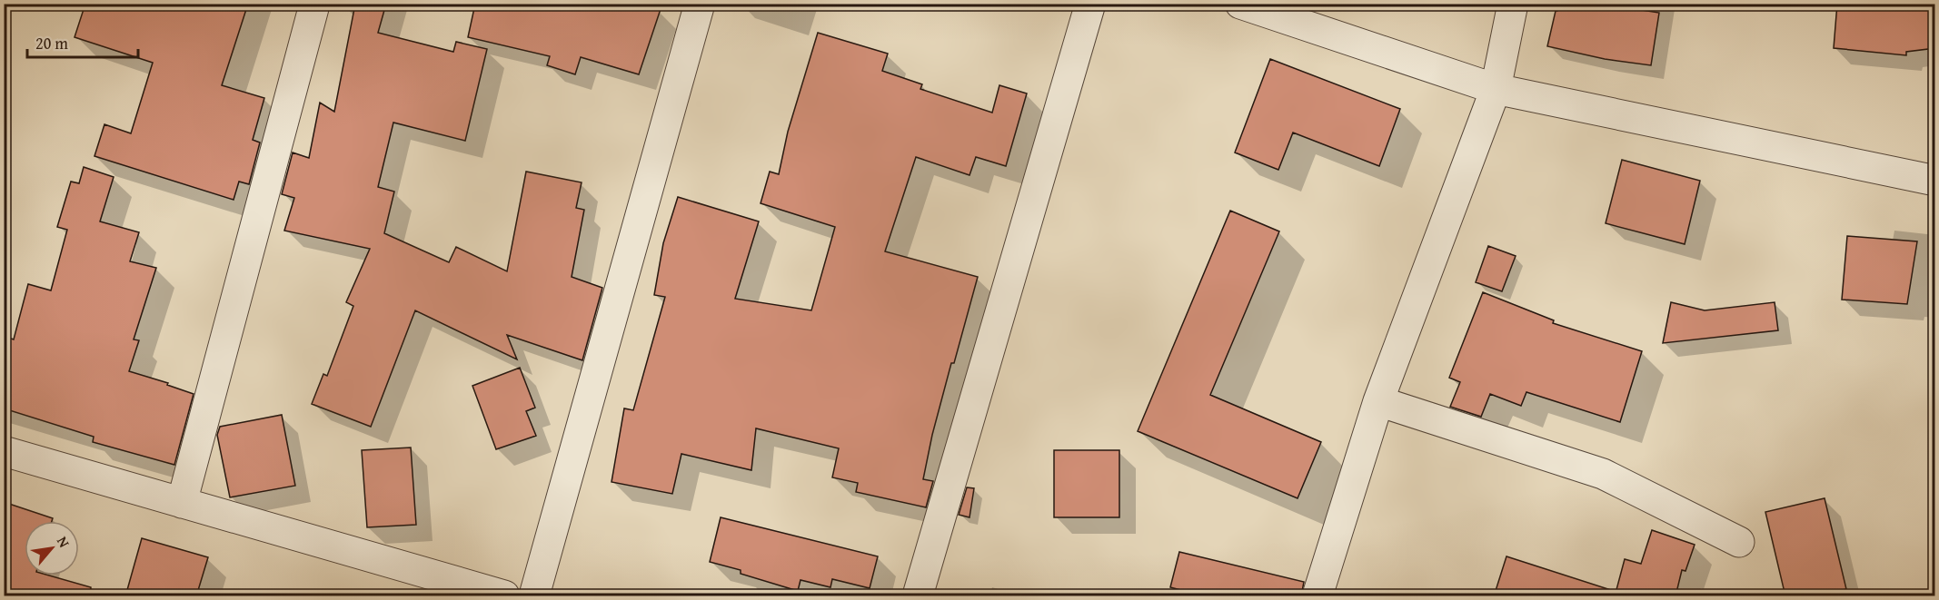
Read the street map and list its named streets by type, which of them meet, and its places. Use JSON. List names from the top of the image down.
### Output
{
  "scale_bar": "20 m",
  "north": "top right"
}
